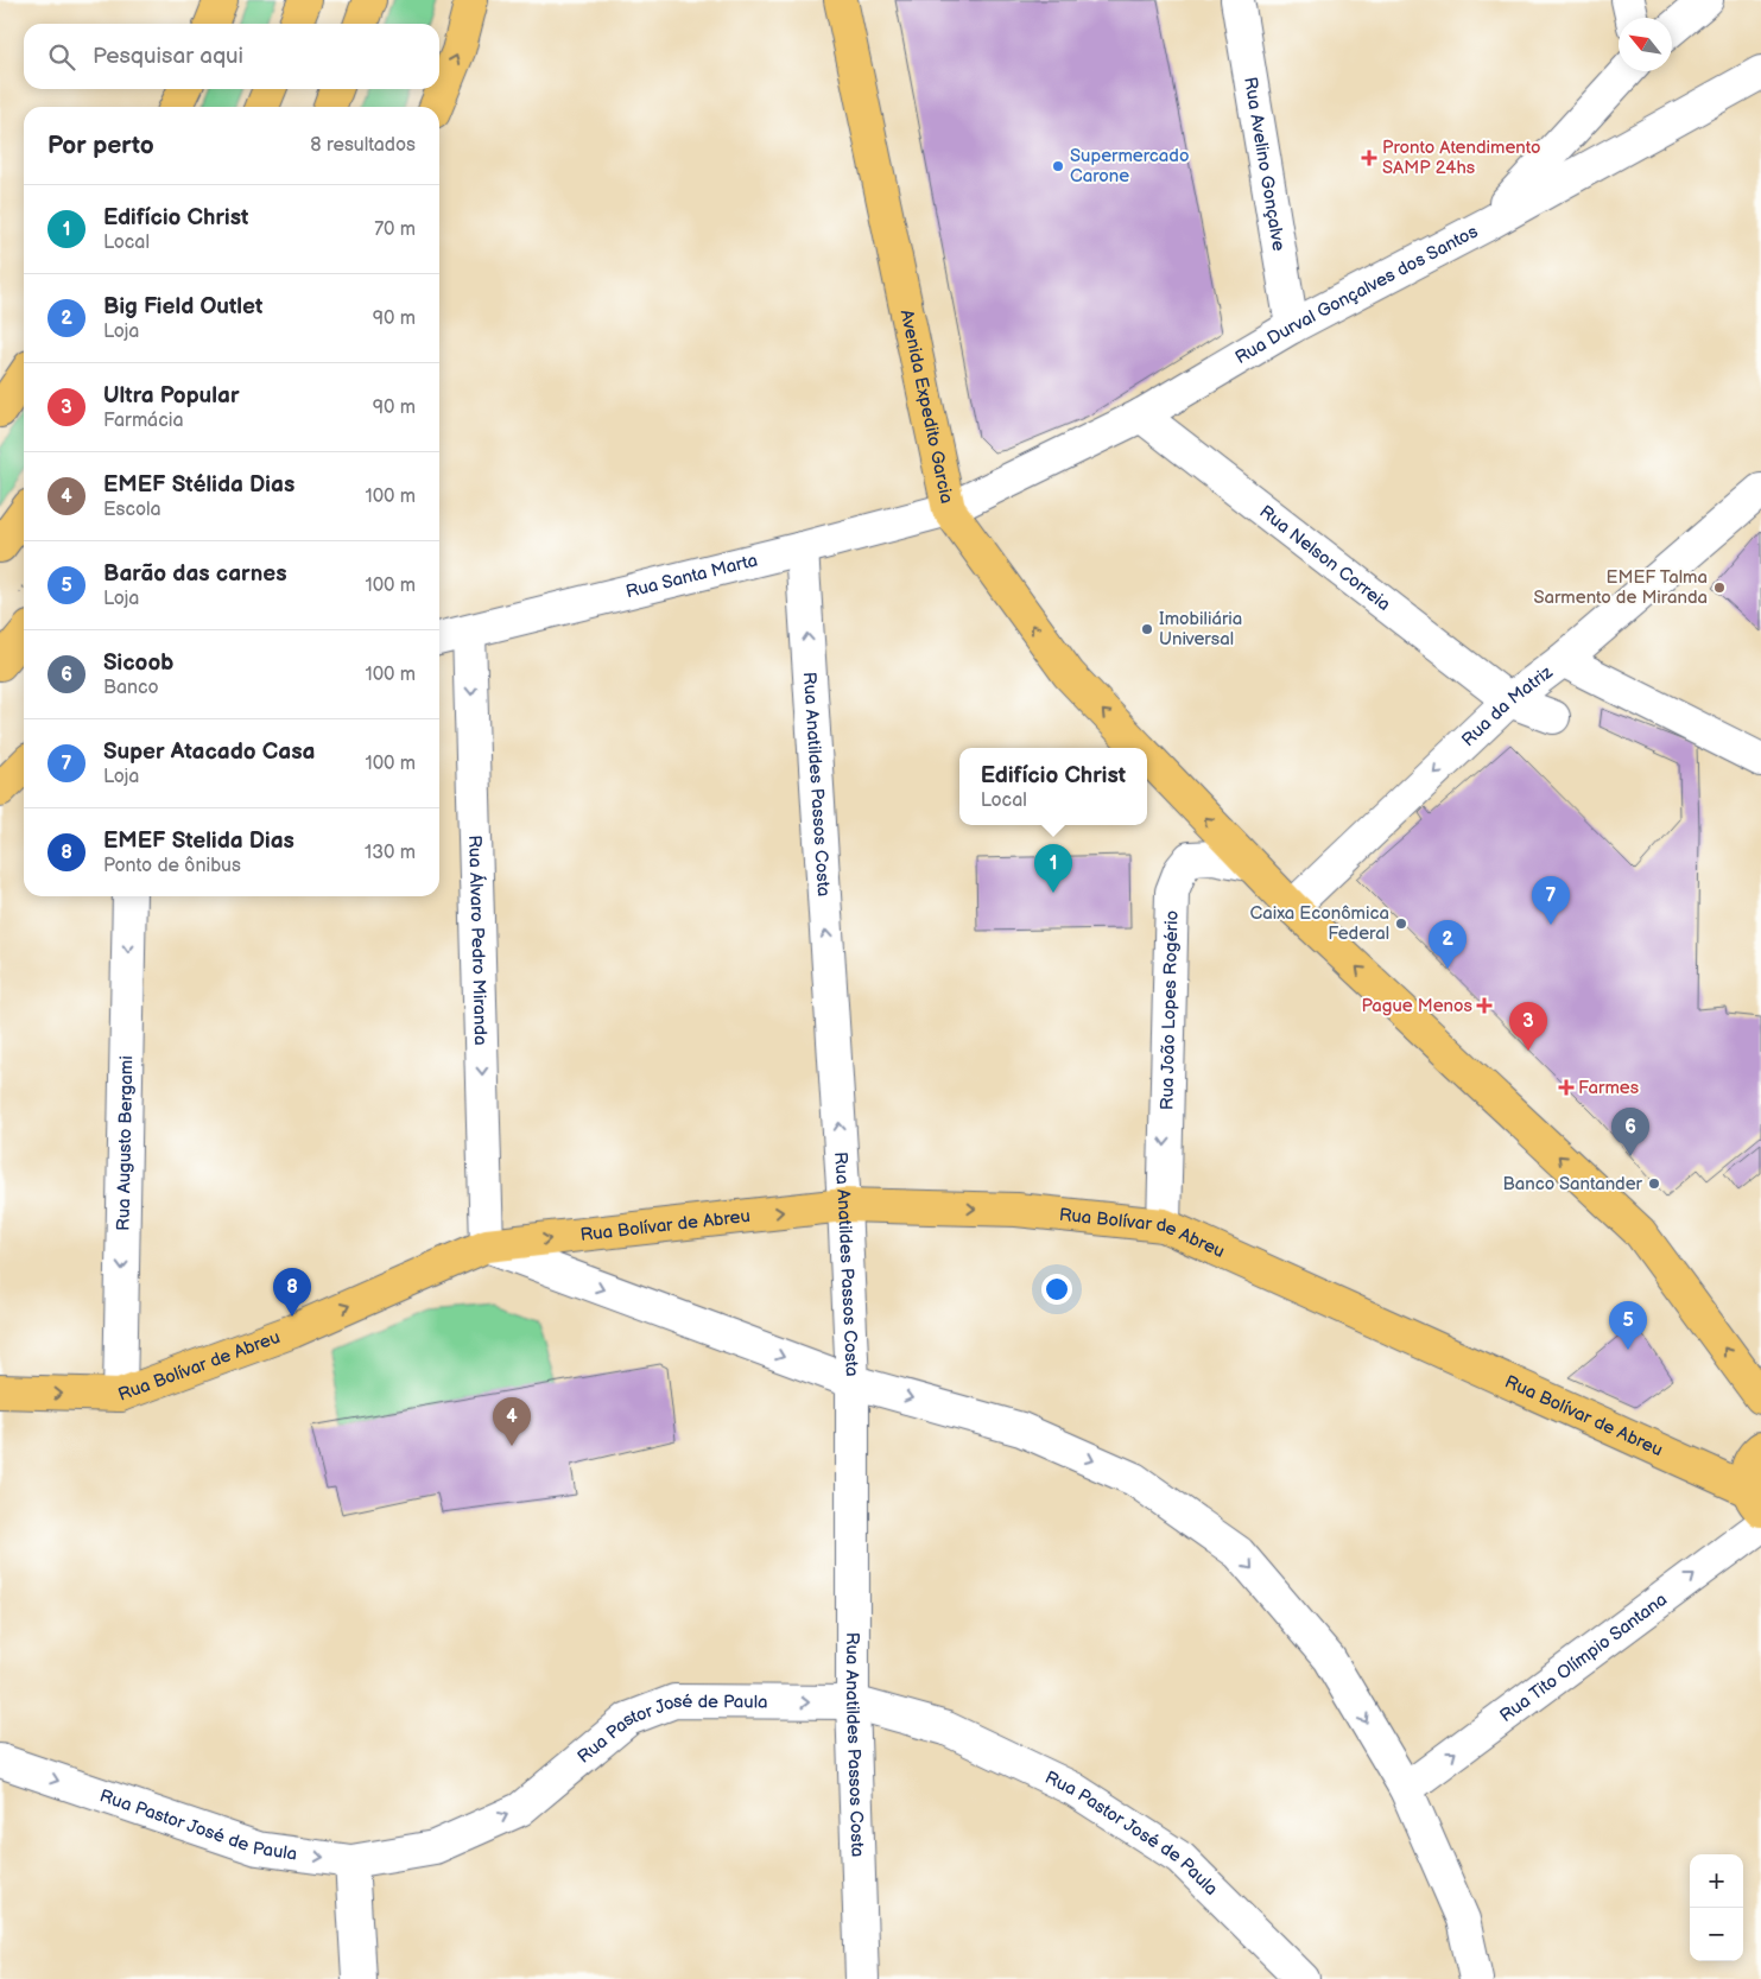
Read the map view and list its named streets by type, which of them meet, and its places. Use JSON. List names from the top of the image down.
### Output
{
  "streets": {
    "main road": ["Avenida Expedito Garcia", "Rua Bolívar de Abreu"],
    "street": [
      "Rua Avelino Gonçalve",
      "Rua Durval Gonçalves dos Santos",
      "Rua Nelson Correia",
      "Rua Santa Marta",
      "Rua da Matriz",
      "Rua Anatildes Passos Costa",
      "Rua Álvaro Pedro Miranda",
      "Rua João Lopes Rogério",
      "Rua Augusto Bergami",
      "Rua Tito Olímpio Santana",
      "Rua Pastor José de Paula"
    ]
  },
  "crossings": [
    ["Rua Avelino Gonçalve", "Rua Durval Gonçalves dos Santos"],
    ["Rua Durval Gonçalves dos Santos", "Avenida Expedito Garcia"],
    ["Rua Durval Gonçalves dos Santos", "Rua Nelson Correia"],
    ["Rua Durval Gonçalves dos Santos", "Rua Santa Marta"],
    ["Avenida Expedito Garcia", "Rua Santa Marta"],
    ["Avenida Expedito Garcia", "Rua da Matriz"],
    ["Avenida Expedito Garcia", "Rua João Lopes Rogério"],
    ["Rua Nelson Correia", "Rua da Matriz"],
    ["Rua Santa Marta", "Rua Anatildes Passos Costa"],
    ["Rua Santa Marta", "Rua Álvaro Pedro Miranda"],
    ["Rua Anatildes Passos Costa", "Rua Bolívar de Abreu"],
    ["Rua Anatildes Passos Costa", "Rua Pastor José de Paula"],
    ["Rua Álvaro Pedro Miranda", "Rua Bolívar de Abreu"],
    ["Rua João Lopes Rogério", "Rua Bolívar de Abreu"],
    ["Rua Augusto Bergami", "Rua Bolívar de Abreu"]
  ],
  "one_way": [
    "Avenida Expedito Garcia",
    "Rua da Matriz",
    "Rua Anatildes Passos Costa",
    "Rua Álvaro Pedro Miranda",
    "Rua João Lopes Rogério",
    "Rua Augusto Bergami",
    "Rua Bolívar de Abreu",
    "Rua Tito Olímpio Santana",
    "Rua Pastor José de Paula"
  ],
  "places": {
    "health": ["Pronto Atendimento SAMP 24hs", "Pague Menos", "Farmes"],
    "other": [
      "Supermercado Carone",
      "EMEF Talma Sarmento de Miranda",
      "Imobiliária Universal",
      "Caixa Econômica Federal",
      "Banco Santander"
    ]
  },
  "north": "top left",
  "page": {
    "search": "Pesquisar aqui",
    "heading": ["Por perto", "8 resultados"],
    "list": [
      {
        "mark": "1",
        "name": "Edifício Christ",
        "note": "Local",
        "value": "70 m"
      },
      {
        "mark": "2",
        "name": "Big Field Outlet",
        "note": "Loja",
        "value": "90 m"
      },
      {
        "mark": "3",
        "name": "Ultra Popular",
        "note": "Farmácia",
        "value": "90 m"
      },
      {
        "mark": "4",
        "name": "EMEF Stélida Dias",
        "note": "Escola",
        "value": "100 m"
      },
      {
        "mark": "5",
        "name": "Barão das carnes",
        "note": "Loja",
        "value": "100 m"
      },
      {
        "mark": "6",
        "name": "Sicoob",
        "note": "Banco",
        "value": "100 m"
      },
      {
        "mark": "7",
        "name": "Super Atacado Casa",
        "note": "Loja",
        "value": "100 m"
      },
      {
        "mark": "8",
        "name": "EMEF Stelida Dias",
        "note": "Ponto de ônibus",
        "value": "130 m"
      }
    ],
    "popup": ["Edifício Christ", "Local"],
    "pins": [
      "1",
      "7",
      "2",
      "3",
      "6",
      "8",
      "5",
      "4"
    ],
    "map_buttons": ["+", "−"]
  }
}
